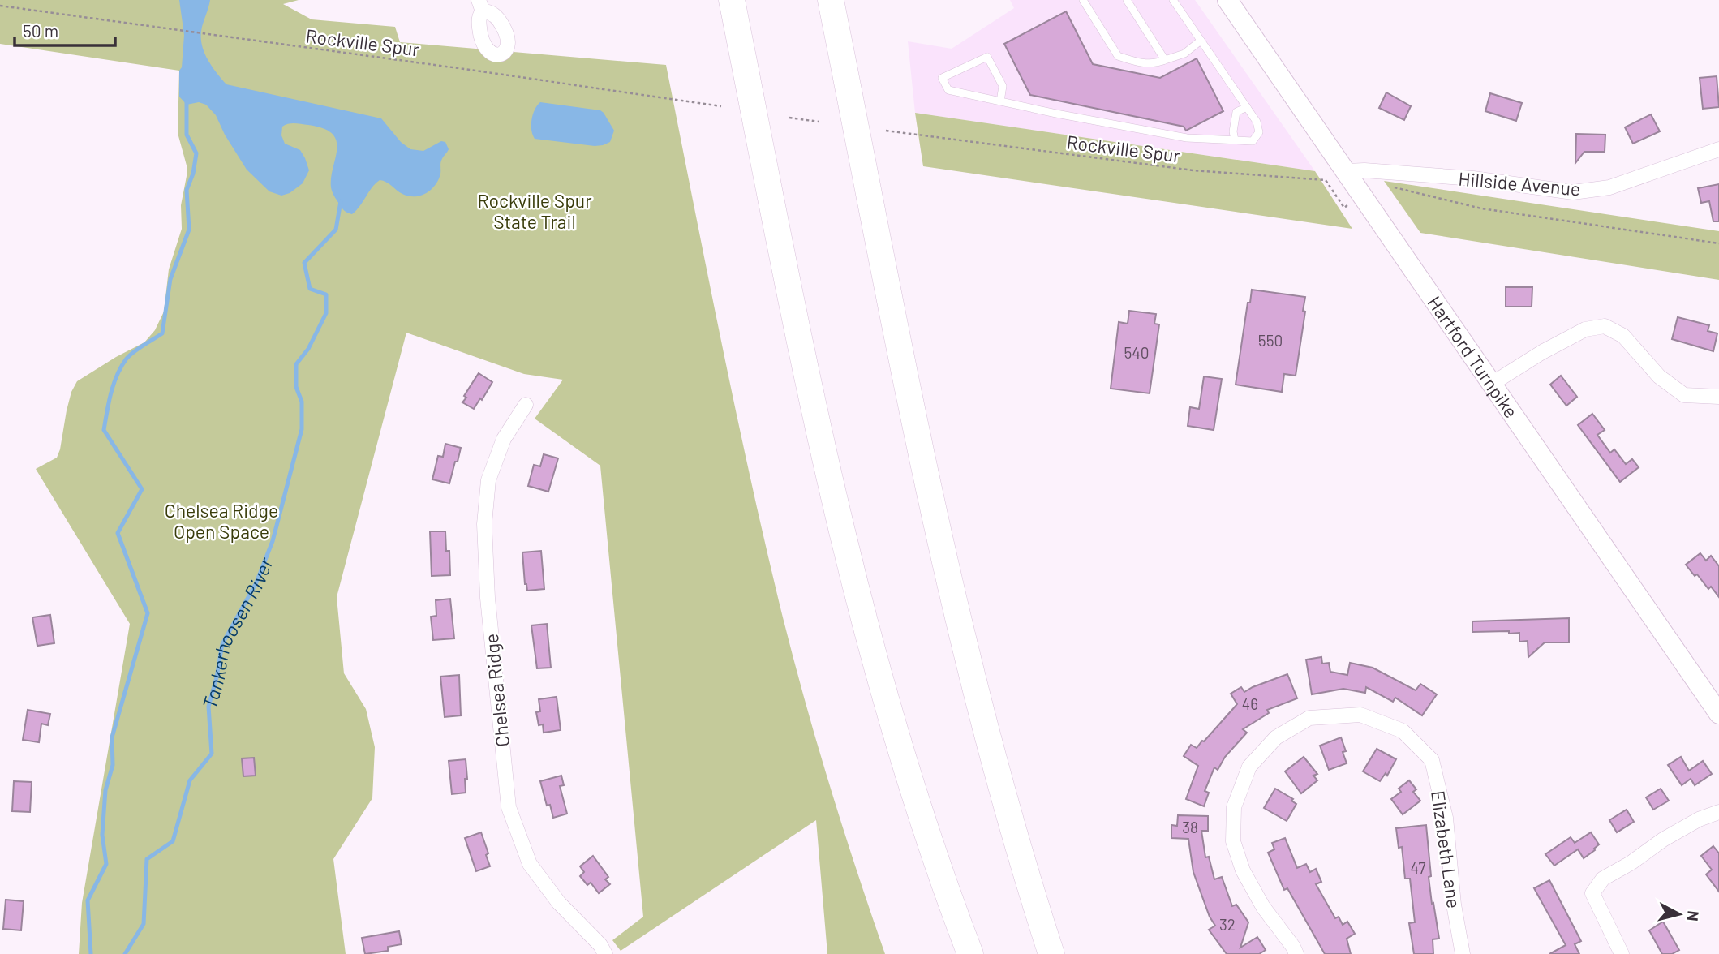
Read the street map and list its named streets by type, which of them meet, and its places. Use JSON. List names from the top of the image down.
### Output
{
  "streets": {
    "main road": ["Hartford Turnpike"],
    "street": ["Hillside Avenue", "Chelsea Ridge", "Elizabeth Lane"],
    "path": ["Rockville Spur"]
  },
  "crossings": [
    ["Hillside Avenue", "Hartford Turnpike"]
  ],
  "water": ["Tankerhoosen River"],
  "parks": ["Rockville Spur State Trail", "Chelsea Ridge Open Space"],
  "house_numbers": [
    "550",
    "540",
    "46",
    "38",
    "47",
    "32"
  ],
  "scale_bar": "50 m",
  "north": "right"
}
